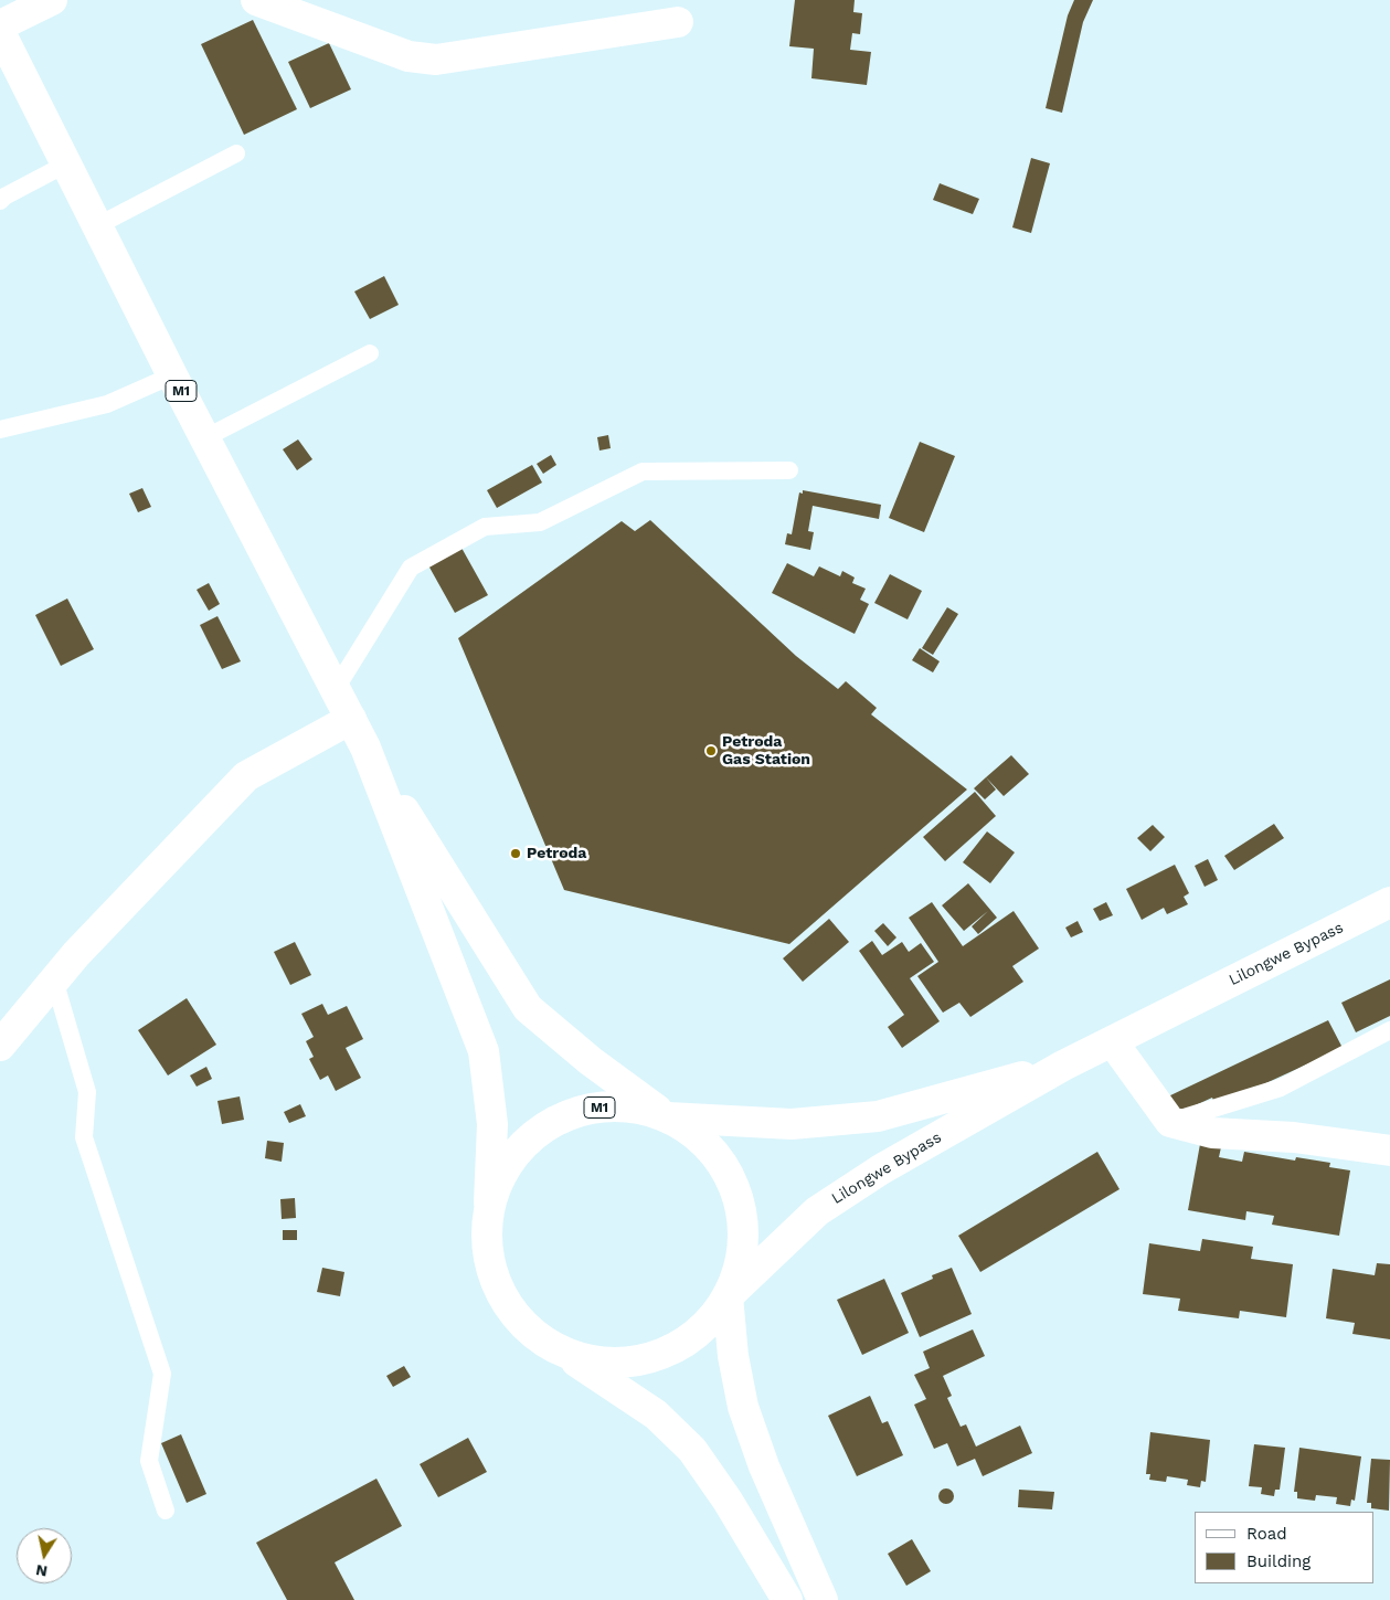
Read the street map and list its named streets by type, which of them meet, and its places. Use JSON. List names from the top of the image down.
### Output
{
  "streets": {
    "main road": ["M1", "Lilongwe Bypass"]
  },
  "crossings": [
    ["M1", "Lilongwe Bypass"]
  ],
  "places": ["Petroda Gas Station", "Petroda"],
  "legend": ["Road", "Building"],
  "north": "bottom"
}
